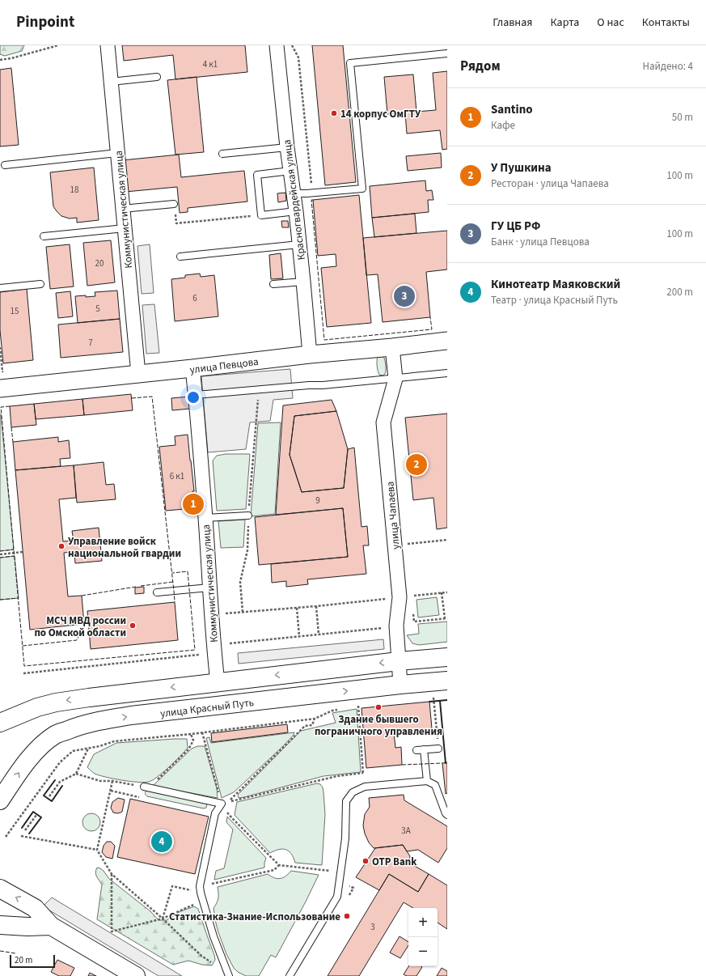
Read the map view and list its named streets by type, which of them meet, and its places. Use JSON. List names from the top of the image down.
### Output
{
  "streets": {
    "main road": ["улица Красный Путь"],
    "street": [
      "Красногвардейская улица",
      "Коммунистическая улица",
      "улица Певцова",
      "улица Чапаева"
    ]
  },
  "crossings": [
    ["Красногвардейская улица", "улица Певцова"],
    ["Коммунистическая улица", "улица Певцова"],
    ["улица Певцова", "улица Чапаева"],
    ["улица Чапаева", "улица Красный Путь"]
  ],
  "places": [
    "14 корпус ОмГТУ",
    "Управление войск национальной гвардии",
    "МСЧ МВД россии по Омской области",
    "Здание бывшего пограничного управления",
    "OTP Bank",
    "Статистика-Знание-Использование"
  ],
  "house_numbers": [
    "4 к1",
    "18",
    "20",
    "6",
    "5",
    "15",
    "7",
    "6 к1",
    "9",
    "3А",
    "3"
  ],
  "scale_bar": "20 m",
  "page": {
    "header": "Pinpoint",
    "nav": [
      "Главная",
      "Карта",
      "О нас",
      "Контакты"
    ],
    "heading": ["Рядом", "Найдено: 4"],
    "list": [
      {
        "mark": "1",
        "name": "Santino",
        "note": "Кафе",
        "value": "50 m"
      },
      {
        "mark": "2",
        "name": "У Пушкина",
        "note": "Ресторан · улица Чапаева",
        "value": "100 m"
      },
      {
        "mark": "3",
        "name": "ГУ ЦБ РФ",
        "note": "Банк · улица Певцова",
        "value": "100 m"
      },
      {
        "mark": "4",
        "name": "Кинотеатр Маяковский",
        "note": "Театр · улица Красный Путь",
        "value": "200 m"
      }
    ],
    "pins": [
      "3",
      "2",
      "1",
      "4"
    ],
    "map_buttons": ["+", "−"],
    "scale": "20 m"
  }
}
